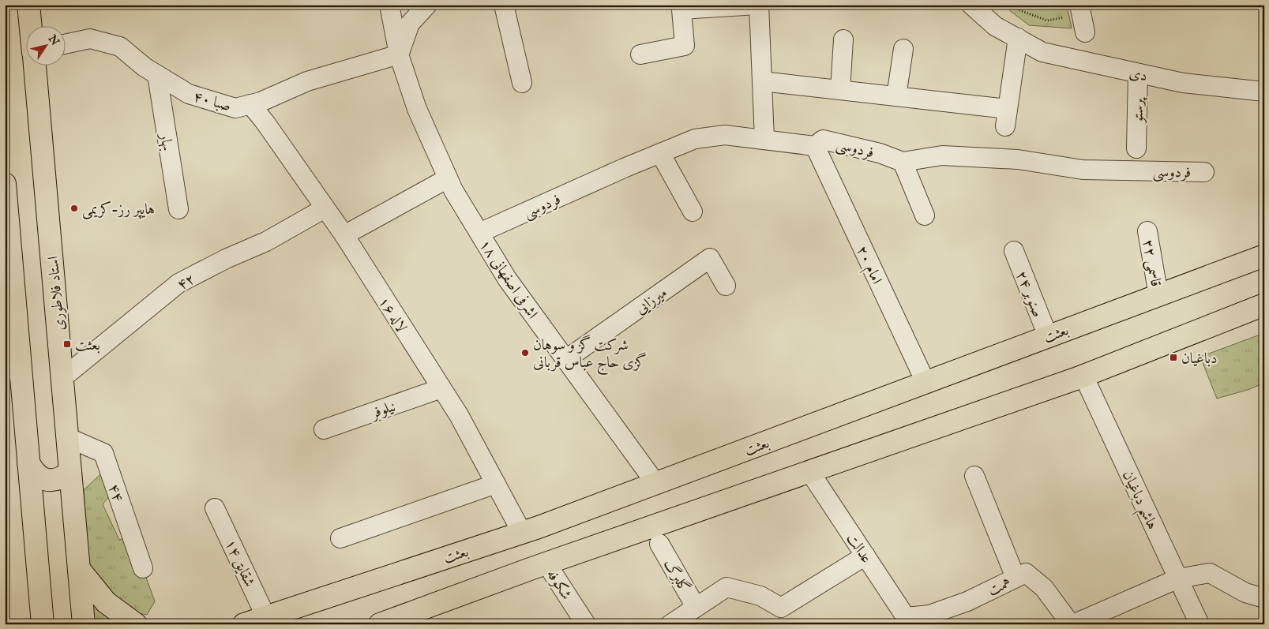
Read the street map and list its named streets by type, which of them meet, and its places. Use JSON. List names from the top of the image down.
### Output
{
  "streets": {
    "main road": ["استاد فلاطوری", "بعثت"],
    "street": [
      "دی",
      "صبا ۴۰",
      "پرستو",
      "بهار",
      "فردوسی",
      "قاسمی ۲۲",
      "امام ۲۰",
      "اشرفی اصفهانی ۱۸",
      "۴۲",
      "صنوبر ۲۴",
      "میرزایی",
      "لاله ۱۶",
      "نیلوفر",
      "۴۴",
      "هاشم دباغیان",
      "عدالت",
      "شقایق ۱۴",
      "گلبرگ",
      "شکوفه",
      "همت"
    ]
  },
  "crossings": [
    ["دی", "پرستو"],
    ["صبا ۴۰", "بهار"],
    ["صبا ۴۰", "اشرفی اصفهانی ۱۸"],
    ["صبا ۴۰", "لاله ۱۶"],
    ["فردوسی", "امام ۲۰"],
    ["فردوسی", "اشرفی اصفهانی ۱۸"],
    ["قاسمی ۲۲", "بعثت"],
    ["امام ۲۰", "بعثت"],
    ["اشرفی اصفهانی ۱۸", "میرزایی"],
    ["اشرفی اصفهانی ۱۸", "بعثت"],
    ["۴۲", "استاد فلاطوری"],
    ["۴۲", "لاله ۱۶"],
    ["استاد فلاطوری", "۴۴"],
    ["صنوبر ۲۴", "بعثت"],
    ["لاله ۱۶", "بعثت"],
    ["لاله ۱۶", "نیلوفر"],
    ["بعثت", "شقایق ۱۴"],
    ["عدالت", "همت"]
  ],
  "places": {
    "other": ["هایپر رز-کریمی", "شرکت گز و سوهان گزی حاج عباس قربانی"],
    "transit": ["بعثت", "دباغیان"]
  },
  "north": "top right"
}
